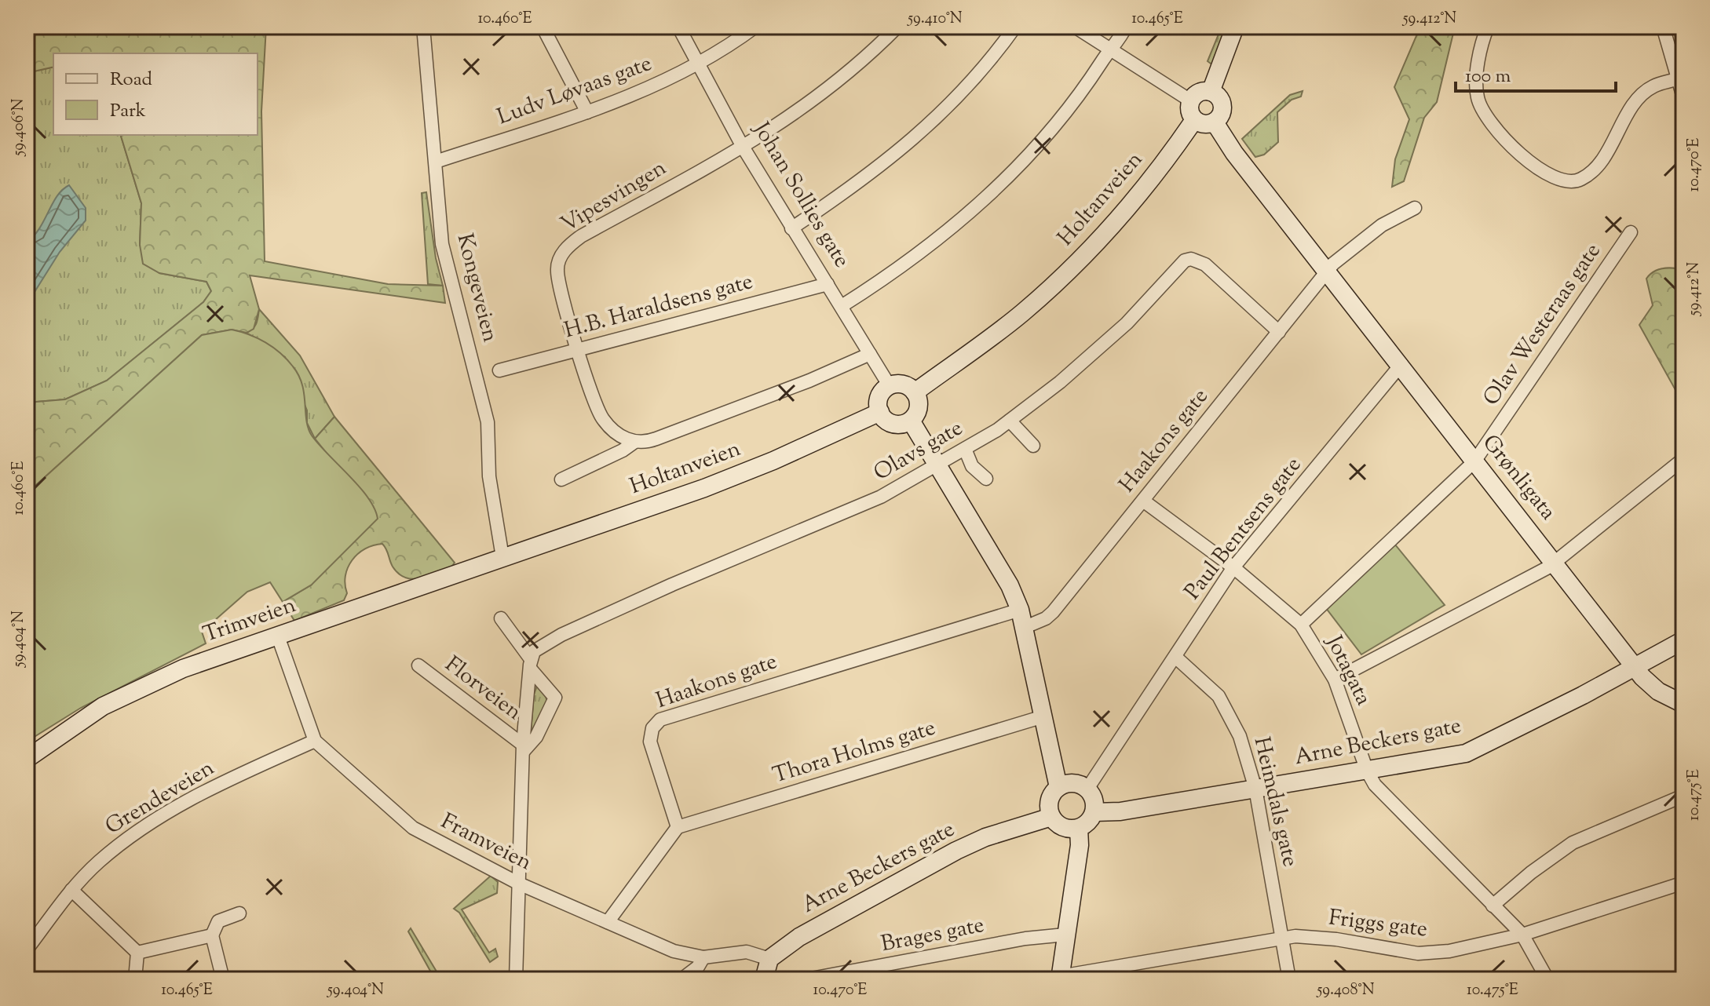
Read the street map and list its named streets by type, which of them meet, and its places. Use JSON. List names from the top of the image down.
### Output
{
  "streets": {
    "main road": [
      "Holtanveien",
      "Grønligata",
      "Trimveien",
      "Arne Beckers gate"
    ],
    "street": [
      "Ludv Løvaas gate",
      "Johan Sollies gate",
      "Vipesvingen",
      "Kongeveien",
      "H.B. Haraldsens gate",
      "Olav Westeraas gate",
      "Haakons gate",
      "Olavs gate",
      "Paul Bentsens gate",
      "Jotagata",
      "Florveien",
      "Thora Holms gate",
      "Grendeveien",
      "Heimdals gate",
      "Framveien",
      "Friggs gate",
      "Brages gate"
    ]
  },
  "crossings": [
    ["Ludv Løvaas gate", "Johan Sollies gate"],
    ["Ludv Løvaas gate", "Kongeveien"],
    ["Johan Sollies gate", "Vipesvingen"],
    ["Johan Sollies gate", "Holtanveien"],
    ["Johan Sollies gate", "H.B. Haraldsens gate"],
    ["Vipesvingen", "H.B. Haraldsens gate"],
    ["Holtanveien", "Kongeveien"],
    ["Holtanveien", "Grønligata"],
    ["Holtanveien", "Trimveien"],
    ["Kongeveien", "Trimveien"],
    ["Olav Westeraas gate", "Grønligata"],
    ["Olav Westeraas gate", "Jotagata"],
    ["Haakons gate", "Olavs gate"],
    ["Haakons gate", "Grønligata"],
    ["Haakons gate", "Jotagata"],
    ["Haakons gate", "Thora Holms gate"],
    ["Grønligata", "Paul Bentsens gate"],
    ["Grønligata", "Arne Beckers gate"],
    ["Paul Bentsens gate", "Jotagata"],
    ["Paul Bentsens gate", "Arne Beckers gate"],
    ["Paul Bentsens gate", "Heimdals gate"],
    ["Trimveien", "Framveien"],
    ["Jotagata", "Arne Beckers gate"],
    ["Jotagata", "Friggs gate"],
    ["Arne Beckers gate", "Heimdals gate"],
    ["Arne Beckers gate", "Framveien"],
    ["Grendeveien", "Framveien"],
    ["Heimdals gate", "Friggs gate"]
  ],
  "legend": ["Road", "Park"],
  "scale_bar": "100 m",
  "coordinates": [
    "10.460°E",
    "59.410°N",
    "10.465°E",
    "59.412°N",
    "59.406°N",
    "10.470°E",
    "59.404°N",
    "10.475°E",
    "59.408°N"
  ]
}
